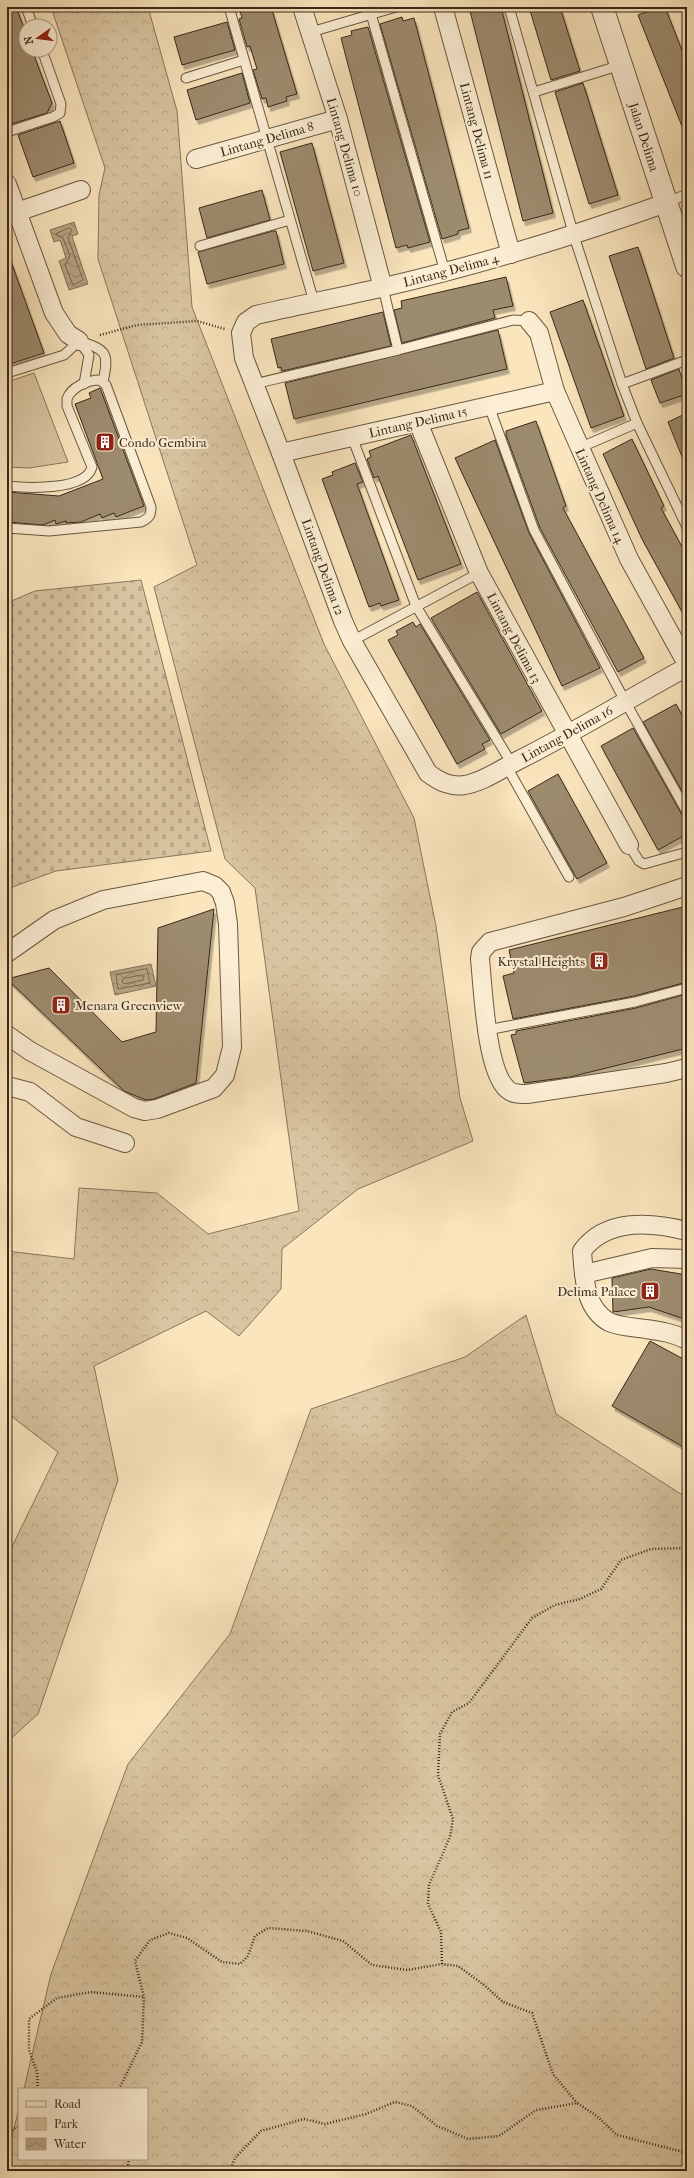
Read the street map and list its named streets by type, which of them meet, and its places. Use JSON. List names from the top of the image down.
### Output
{
  "streets": {
    "street": [
      "Lintang Delima 11",
      "Jalan Delima",
      "Lintang Delima 8",
      "Lintang Delima 10",
      "Lintang Delima 4",
      "Lintang Delima 15",
      "Lintang Delima 14",
      "Lintang Delima 12",
      "Lintang Delima 13",
      "Lintang Delima 16"
    ]
  },
  "crossings": [
    ["Lintang Delima 11", "Lintang Delima 4"],
    ["Jalan Delima", "Lintang Delima 4"],
    ["Lintang Delima 8", "Lintang Delima 10"],
    ["Lintang Delima 10", "Lintang Delima 4"],
    ["Lintang Delima 4", "Lintang Delima 12"],
    ["Lintang Delima 15", "Lintang Delima 14"],
    ["Lintang Delima 15", "Lintang Delima 12"],
    ["Lintang Delima 15", "Lintang Delima 13"],
    ["Lintang Delima 14", "Lintang Delima 16"],
    ["Lintang Delima 12", "Lintang Delima 16"],
    ["Lintang Delima 13", "Lintang Delima 16"]
  ],
  "places": {
    "building": [
      "Condo Gembira",
      "Krystal Heights",
      "Menara Greenview",
      "Delima Palace"
    ]
  },
  "legend": ["Road", "Park", "Water"],
  "north": "left"
}
